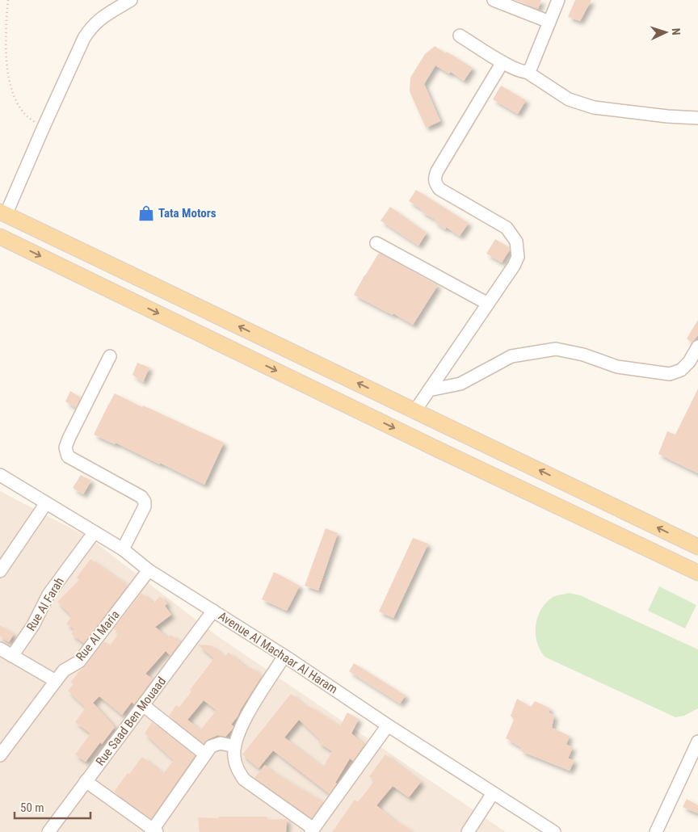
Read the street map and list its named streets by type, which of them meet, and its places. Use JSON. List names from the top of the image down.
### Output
{
  "streets": {
    "street": [
      "Rue Al Farah",
      "Rue Al Maria",
      "Avenue Al Machaar Al Haram",
      "Rue Saad Ben Mouaad"
    ]
  },
  "crossings": [
    ["Rue Al Farah", "Avenue Al Machaar Al Haram"],
    ["Rue Al Maria", "Avenue Al Machaar Al Haram"],
    ["Avenue Al Machaar Al Haram", "Rue Saad Ben Mouaad"]
  ],
  "places": {
    "shop": ["Tata Motors"]
  },
  "scale_bar": "50 m",
  "north": "right"
}
